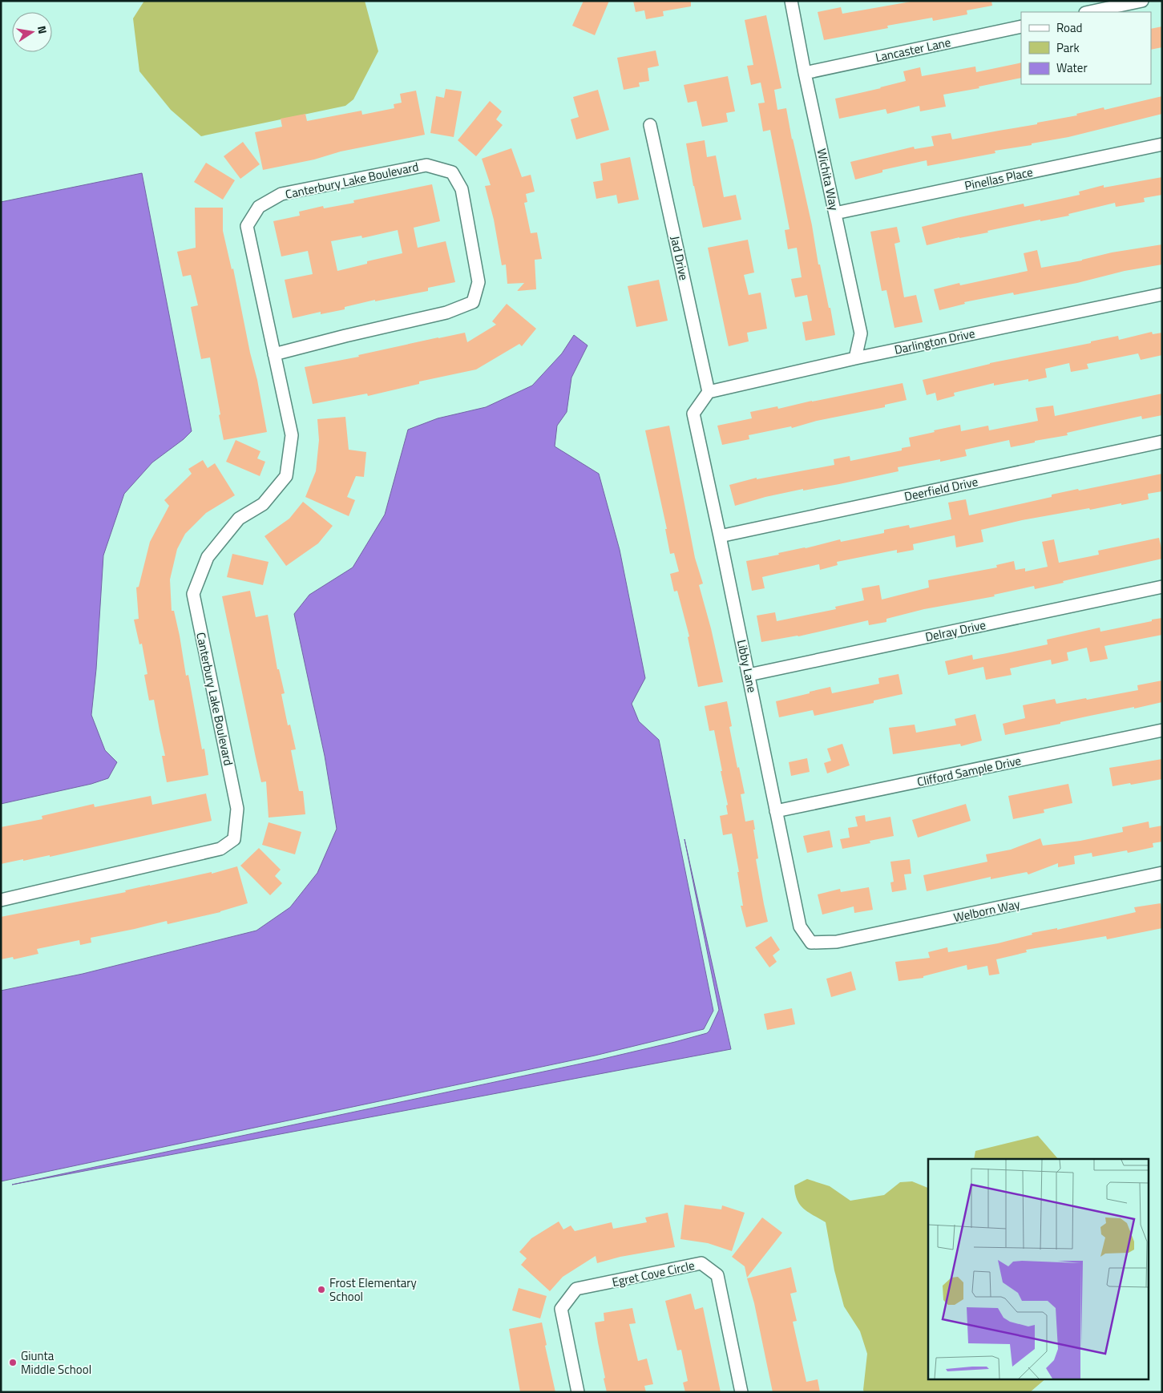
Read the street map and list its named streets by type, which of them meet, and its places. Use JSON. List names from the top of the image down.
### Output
{
  "streets": {
    "street": [
      "Lancaster Lane",
      "Pinellas Place",
      "Wichita Way",
      "Canterbury Lake Boulevard",
      "Jad Drive",
      "Darlington Drive",
      "Deerfield Drive",
      "Delray Drive",
      "Libby Lane",
      "Clifford Sample Drive",
      "Welborn Way",
      "Egret Cove Circle"
    ]
  },
  "crossings": [
    ["Lancaster Lane", "Wichita Way"],
    ["Pinellas Place", "Wichita Way"],
    ["Wichita Way", "Darlington Drive"],
    ["Jad Drive", "Darlington Drive"],
    ["Jad Drive", "Libby Lane"],
    ["Darlington Drive", "Libby Lane"],
    ["Deerfield Drive", "Libby Lane"],
    ["Delray Drive", "Libby Lane"],
    ["Libby Lane", "Clifford Sample Drive"],
    ["Libby Lane", "Welborn Way"]
  ],
  "places": ["Frost Elementary School", "Giunta Middle School"],
  "legend": ["Road", "Park", "Water"],
  "north": "right"
}
